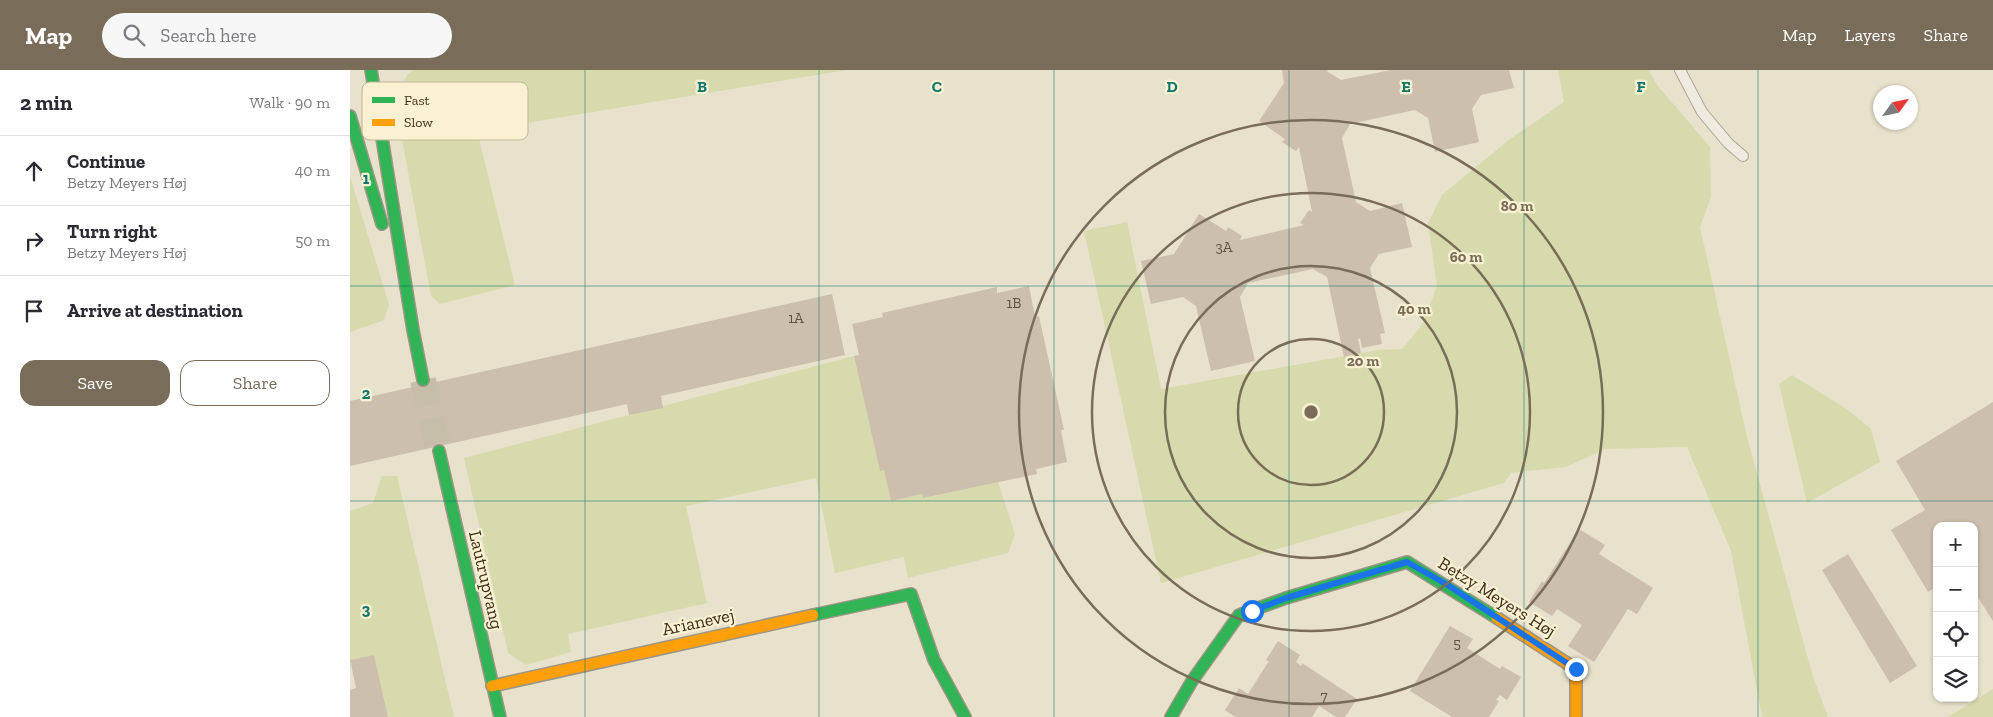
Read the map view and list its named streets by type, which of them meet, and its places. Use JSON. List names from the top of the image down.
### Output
{
  "streets": {
    "street": ["Lautrupvang", "Betzy Meyers Høj", "Arianevej"]
  },
  "crossings": [
    ["Lautrupvang", "Arianevej"]
  ],
  "house_numbers": [
    "3A",
    "1B",
    "1A",
    "5",
    "7"
  ],
  "legend": ["Fast", "Slow"],
  "north": "top right",
  "page": {
    "header": "Map",
    "search": "Search here",
    "nav": ["Map", "Layers", "Share"],
    "heading": ["2 min", "Walk · 90 m"],
    "list": [
      ["Continue", "Betzy Meyers Høj", "40 m"],
      ["Turn right", "Betzy Meyers Høj", "50 m"],
      "Arrive at destination"
    ],
    "buttons": ["Save", "Share"],
    "map_buttons": ["+", "−"]
  },
  "grid": {
    "columns": [
      "B",
      "C",
      "D",
      "E",
      "F"
    ],
    "rows": ["1", "2", "3"]
  },
  "rings": [
    "80 m",
    "60 m",
    "40 m",
    "20 m"
  ]
}
